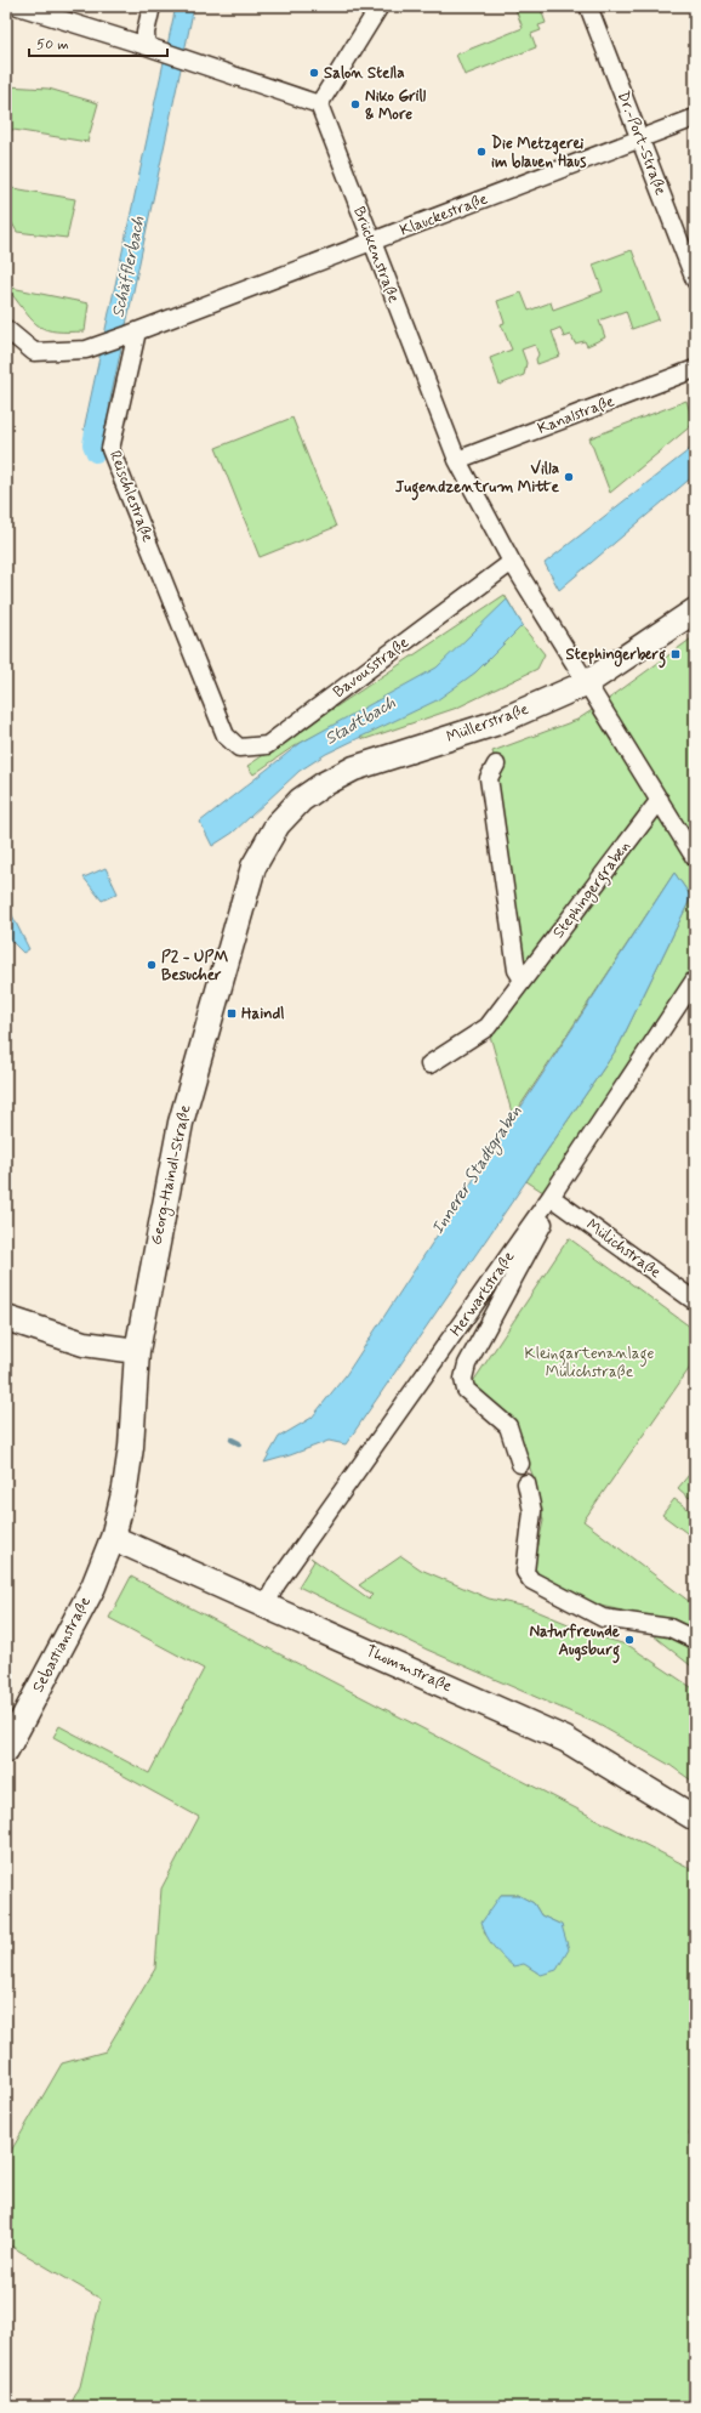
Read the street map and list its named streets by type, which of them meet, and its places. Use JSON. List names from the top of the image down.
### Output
{
  "streets": {
    "street": [
      "Dr.-Port-Straße",
      "Klauckestraße",
      "Brückenstraße",
      "Kanalstraße",
      "Reischlestraße",
      "Bavousstraße",
      "Müllerstraße",
      "Stephingergraben",
      "Georg-Haindl-Straße",
      "Mülichstraße",
      "Herwartstraße",
      "Sebastianstraße",
      "Thommstraße"
    ]
  },
  "crossings": [
    ["Dr.-Port-Straße", "Klauckestraße"],
    ["Klauckestraße", "Brückenstraße"],
    ["Klauckestraße", "Reischlestraße"],
    ["Brückenstraße", "Kanalstraße"],
    ["Brückenstraße", "Bavousstraße"],
    ["Brückenstraße", "Müllerstraße"],
    ["Reischlestraße", "Bavousstraße"],
    ["Müllerstraße", "Georg-Haindl-Straße"],
    ["Georg-Haindl-Straße", "Sebastianstraße"],
    ["Georg-Haindl-Straße", "Thommstraße"],
    ["Mülichstraße", "Herwartstraße"],
    ["Herwartstraße", "Thommstraße"],
    ["Sebastianstraße", "Thommstraße"]
  ],
  "water": ["Schäfflerbach", "Stadtbach", "Innerer Stadtgraben"],
  "parks": ["Kleingartenanlage Mülichstraße"],
  "places": {
    "other": [
      "Salon Stella",
      "Niko Grill & More",
      "Die Metzgerei im blauen Haus",
      "Villa Jugendzentrum Mitte",
      "P2 - UPM Besucher",
      "Naturfreunde Augsburg"
    ],
    "transit": ["Stephingerberg", "Haindl"]
  },
  "scale_bar": "50 m"
}
